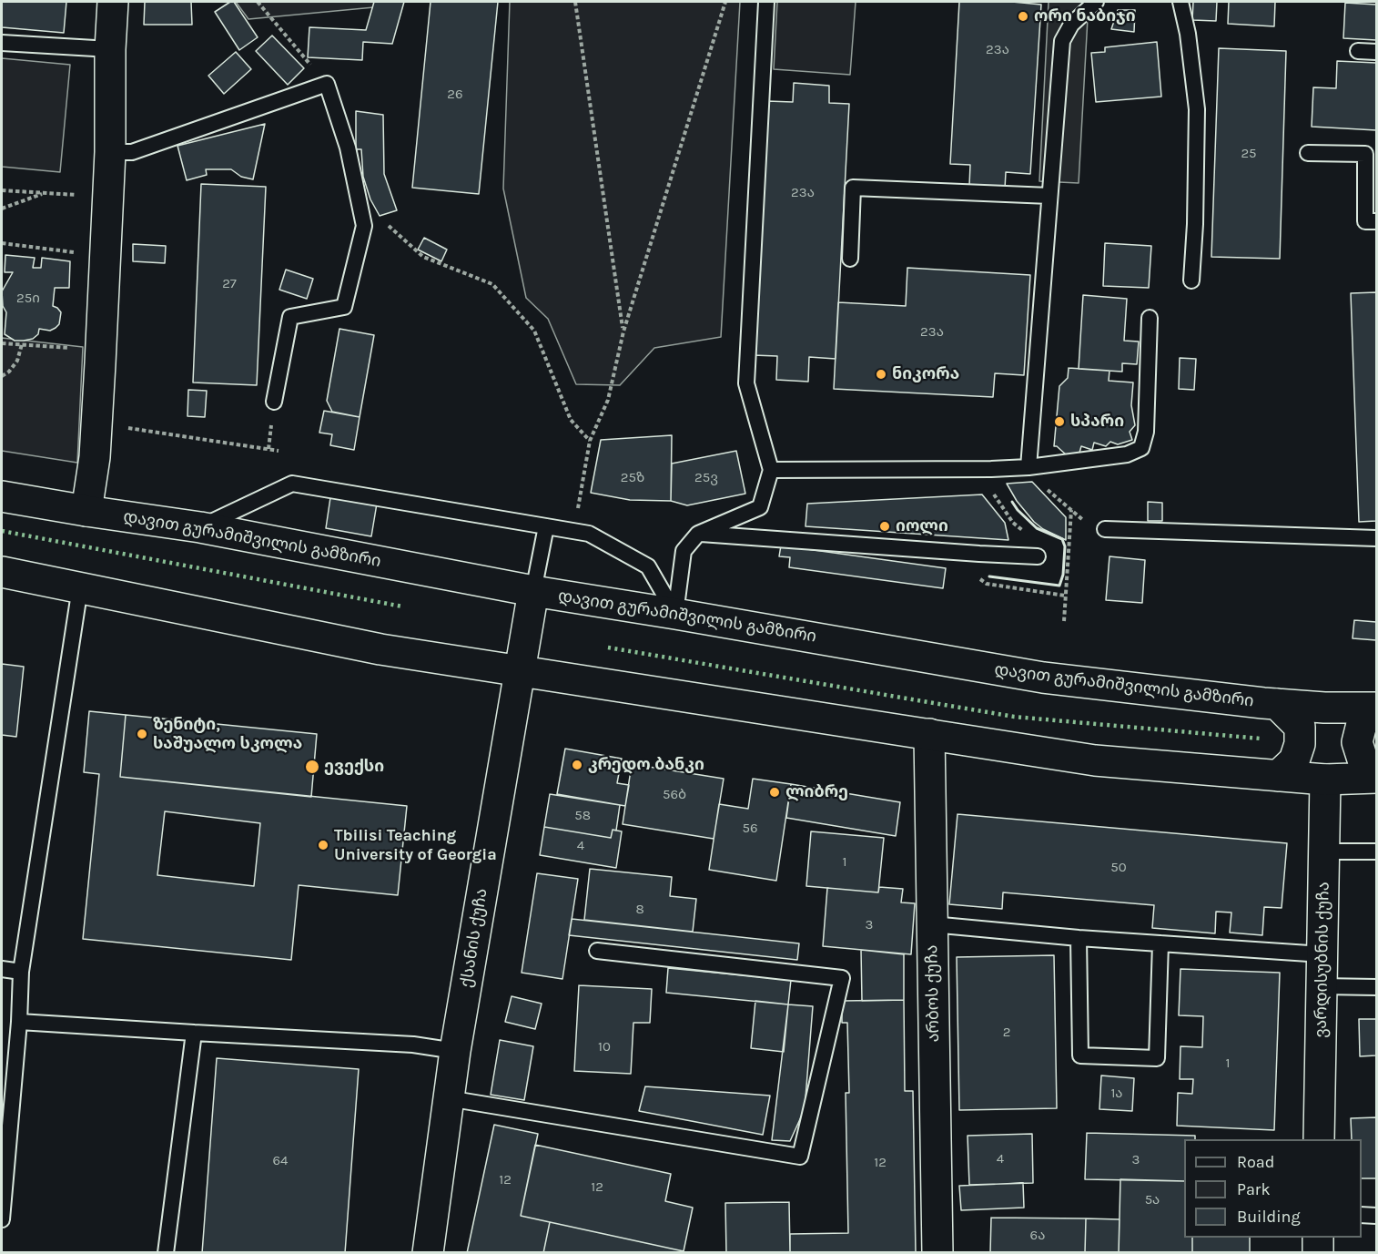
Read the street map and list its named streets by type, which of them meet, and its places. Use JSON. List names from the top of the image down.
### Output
{
  "streets": {
    "main road": [
      "დავით გურამიშვილის გამზირი",
      "ქსანის ქუჩა",
      "ვარდისუბნის ქუჩა",
      "არბოს ქუჩა"
    ]
  },
  "crossings": [
    ["დავით გურამიშვილის გამზირი", "ქსანის ქუჩა"]
  ],
  "places": [
    "ორი ნაბიჯი",
    "ნიკორა",
    "სპარი",
    "იოლი",
    "ზენიტი, საშუალო სკოლა",
    "კრედო ბანკი",
    "ევექსი",
    "ლიბრე",
    "Tbilisi Teaching University of Georgia"
  ],
  "house_numbers": [
    "23ა",
    "26",
    "25",
    "23ა",
    "27",
    "25ი",
    "23ა",
    "25ზ",
    "25ვ",
    "56ბ",
    "58",
    "56",
    "4",
    "1",
    "50",
    "8",
    "3",
    "2",
    "10",
    "1",
    "1ა",
    "4",
    "3",
    "64",
    "12",
    "12",
    "12",
    "5ა",
    "6ა"
  ],
  "legend": ["Road", "Park", "Building"]
}
